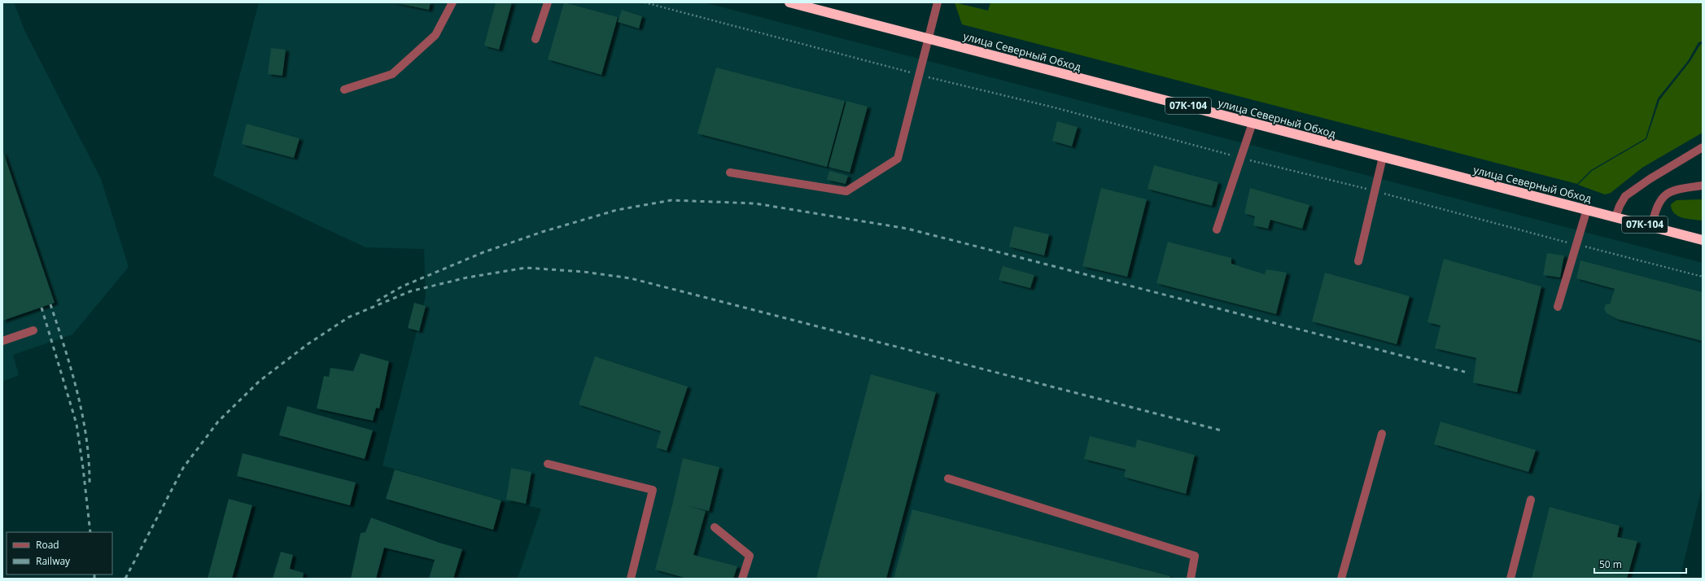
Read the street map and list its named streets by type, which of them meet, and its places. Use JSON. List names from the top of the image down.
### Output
{
  "streets": {
    "highway": ["улица Северный Обход", "07К-104"]
  },
  "legend": ["Road", "Railway"],
  "scale_bar": "50 m"
}
